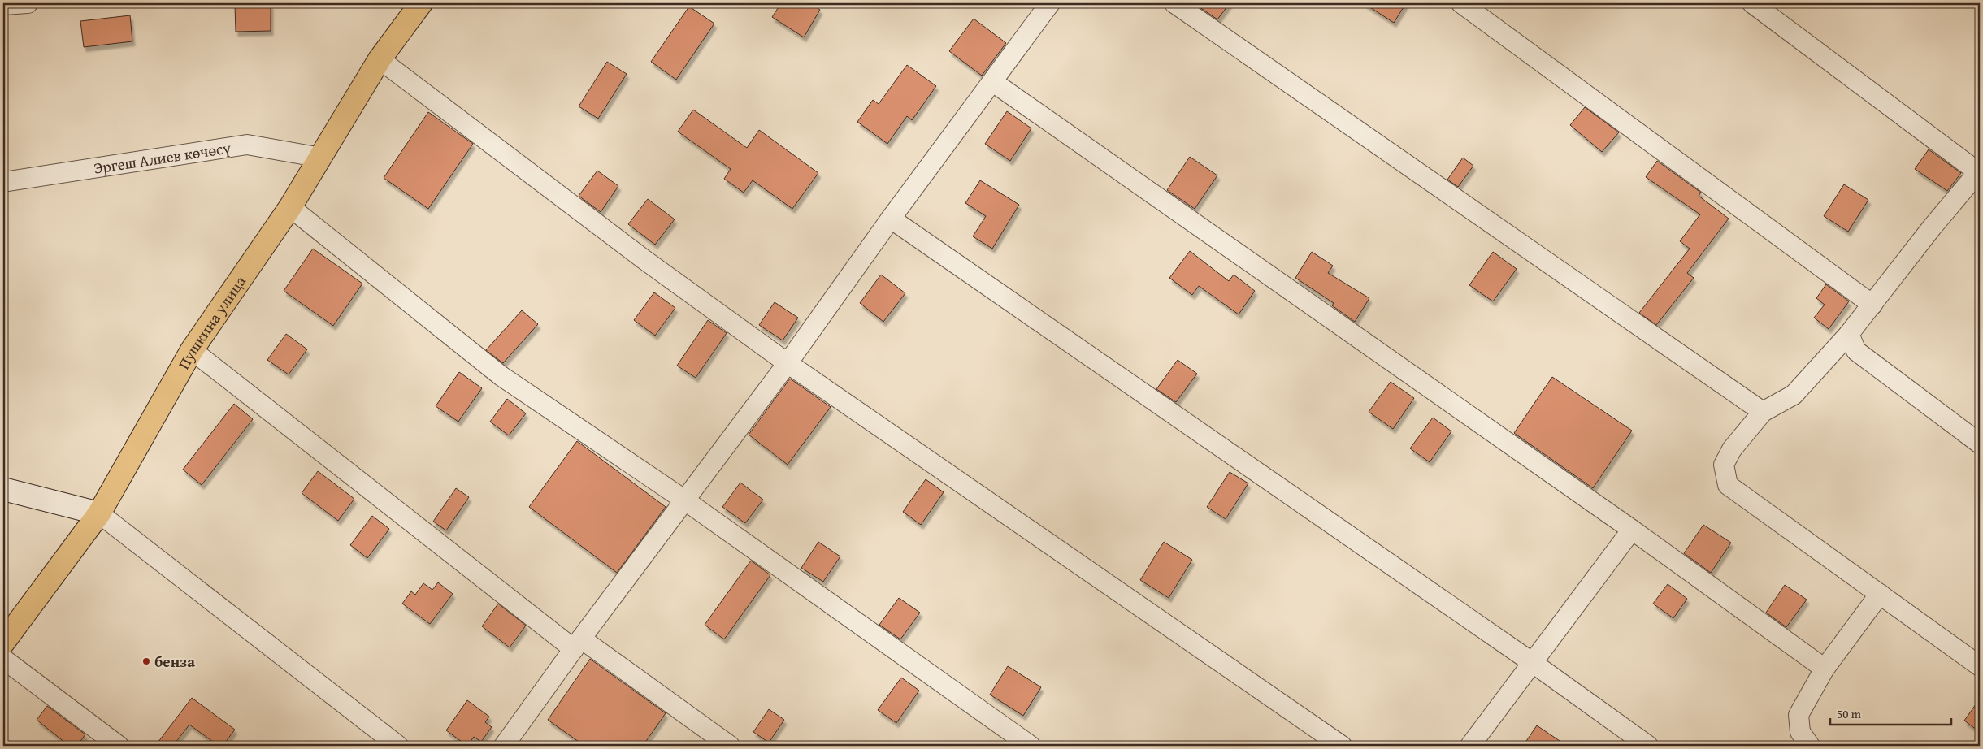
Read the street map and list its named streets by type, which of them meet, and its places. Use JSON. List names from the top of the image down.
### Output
{
  "streets": {
    "highway": ["Пушкина улица"],
    "street": ["Эргеш Алиев көчөсү"]
  },
  "crossings": [
    ["Эргеш Алиев көчөсү", "Пушкина улица"]
  ],
  "places": ["бенза"],
  "scale_bar": "50 m"
}
